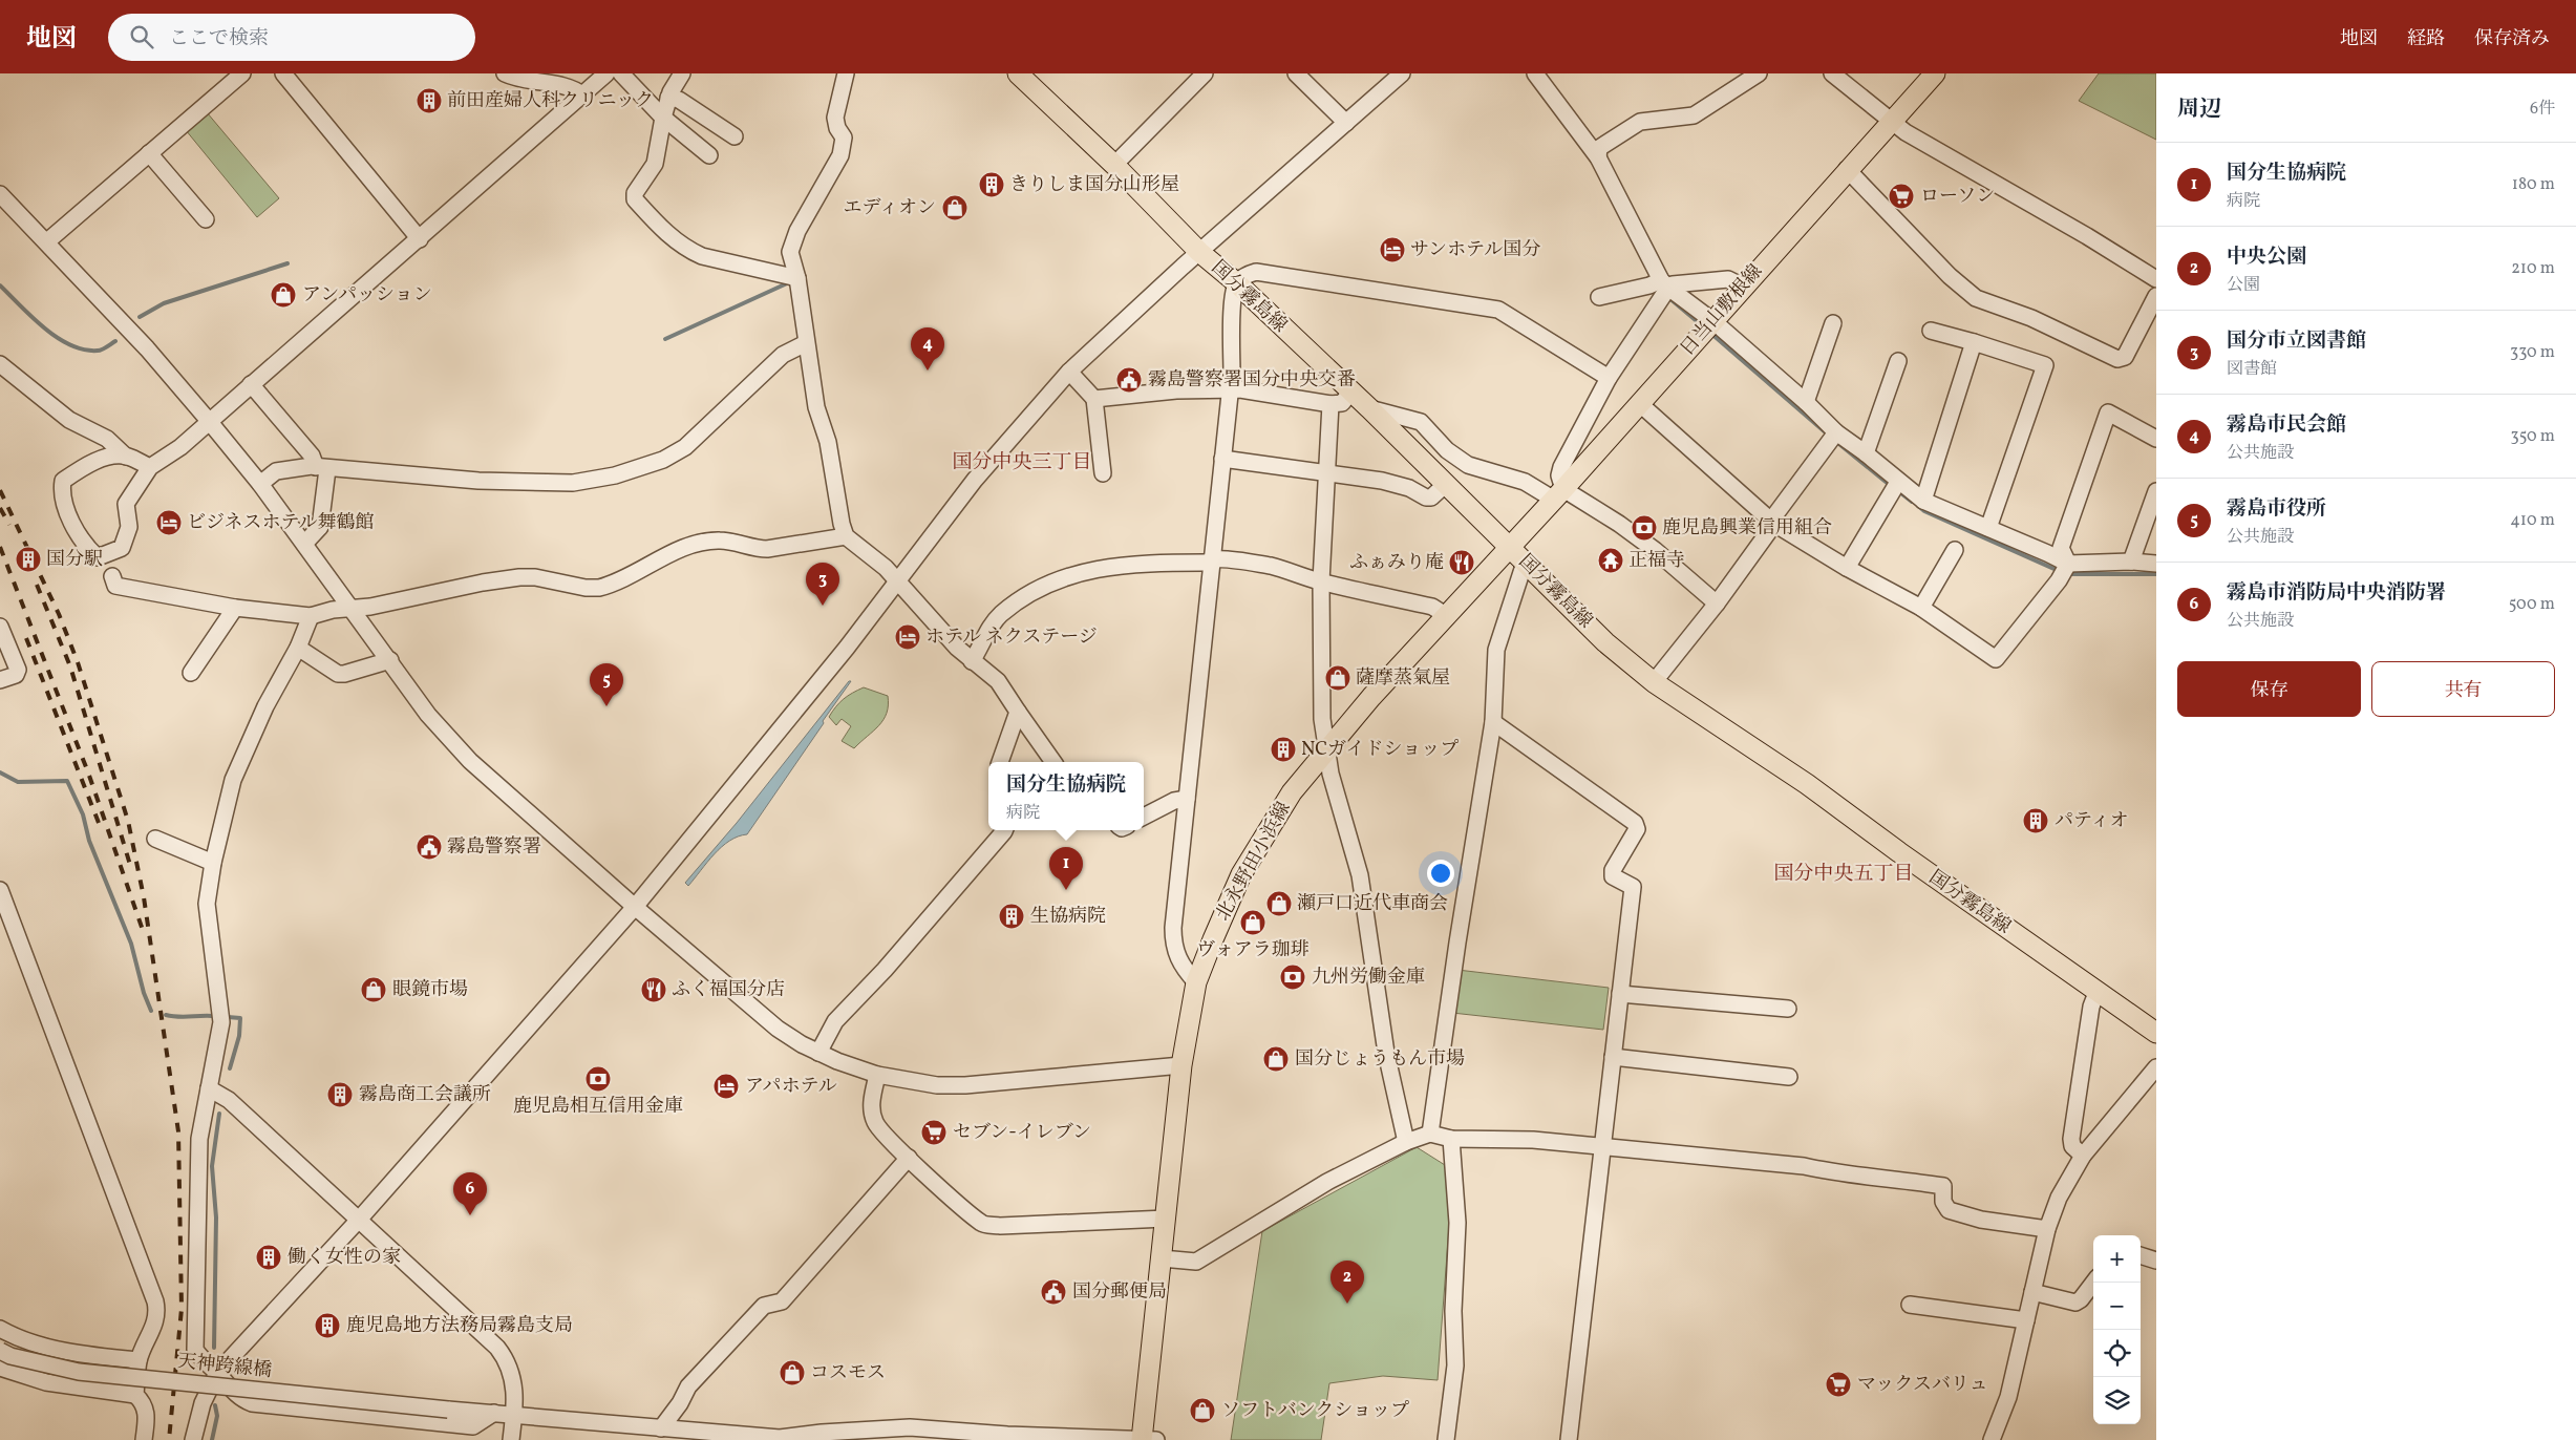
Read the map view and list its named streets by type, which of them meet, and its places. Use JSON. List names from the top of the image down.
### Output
{
  "streets": {
    "main road": ["国分霧島線", "日当山敷根線", "北永野田小浜線"],
    "street": ["天神跨線橋"]
  },
  "crossings": [
    ["国分霧島線", "日当山敷根線"],
    ["国分霧島線", "北永野田小浜線"],
    ["日当山敷根線", "北永野田小浜線"],
    ["北永野田小浜線", "天神跨線橋"]
  ],
  "districts": ["国分中央三丁目", "国分中央五丁目"],
  "places": {
    "building": [
      "前田産婦人科クリニック",
      "きりしま国分山形屋",
      "国分駅",
      "NCガイドショップ",
      "パティオ",
      "生協病院",
      "霧島商工会議所",
      "働く女性の家",
      "鹿児島地方法務局霧島支局"
    ],
    "supermarket": ["ローソン", "セブン-イレブン", "マックスバリュ"],
    "shop": [
      "エディオン",
      "アンパッション",
      "薩摩蒸氣屋",
      "瀬戸口近代車商会",
      "ヴォアラ珈琲",
      "眼鏡市場",
      "国分じょうもん市場",
      "コスモス",
      "ソフトバンクショップ"
    ],
    "hotel": [
      "サンホテル国分",
      "ビジネスホテル舞鶴館",
      "ホテル ネクステージ",
      "アパホテル"
    ],
    "public building": ["霧島警察署国分中央交番", "霧島警察署", "国分郵便局"],
    "bank": ["鹿児島興業信用組合", "九州労働金庫", "鹿児島相互信用金庫"],
    "temple": ["正福寺"],
    "restaurant": ["ふぁみり庵", "ふく福国分店"]
  },
  "page": {
    "header": "地図",
    "search": "ここで検索",
    "nav": ["地図", "経路", "保存済み"],
    "heading": ["周辺", "6件"],
    "list": [
      {
        "mark": "1",
        "name": "国分生協病院",
        "note": "病院",
        "value": "180 m"
      },
      {
        "mark": "2",
        "name": "中央公園",
        "note": "公園",
        "value": "210 m"
      },
      {
        "mark": "3",
        "name": "国分市立図書館",
        "note": "図書館",
        "value": "330 m"
      },
      {
        "mark": "4",
        "name": "霧島市民会館",
        "note": "公共施設",
        "value": "350 m"
      },
      {
        "mark": "5",
        "name": "霧島市役所",
        "note": "公共施設",
        "value": "410 m"
      },
      {
        "mark": "6",
        "name": "霧島市消防局中央消防署",
        "note": "公共施設",
        "value": "500 m"
      }
    ],
    "pins": [
      "4",
      "3",
      "5",
      "1",
      "6",
      "2"
    ],
    "buttons": ["保存", "共有"],
    "popup": ["国分生協病院", "病院"],
    "map_buttons": ["+", "−"]
  }
}
